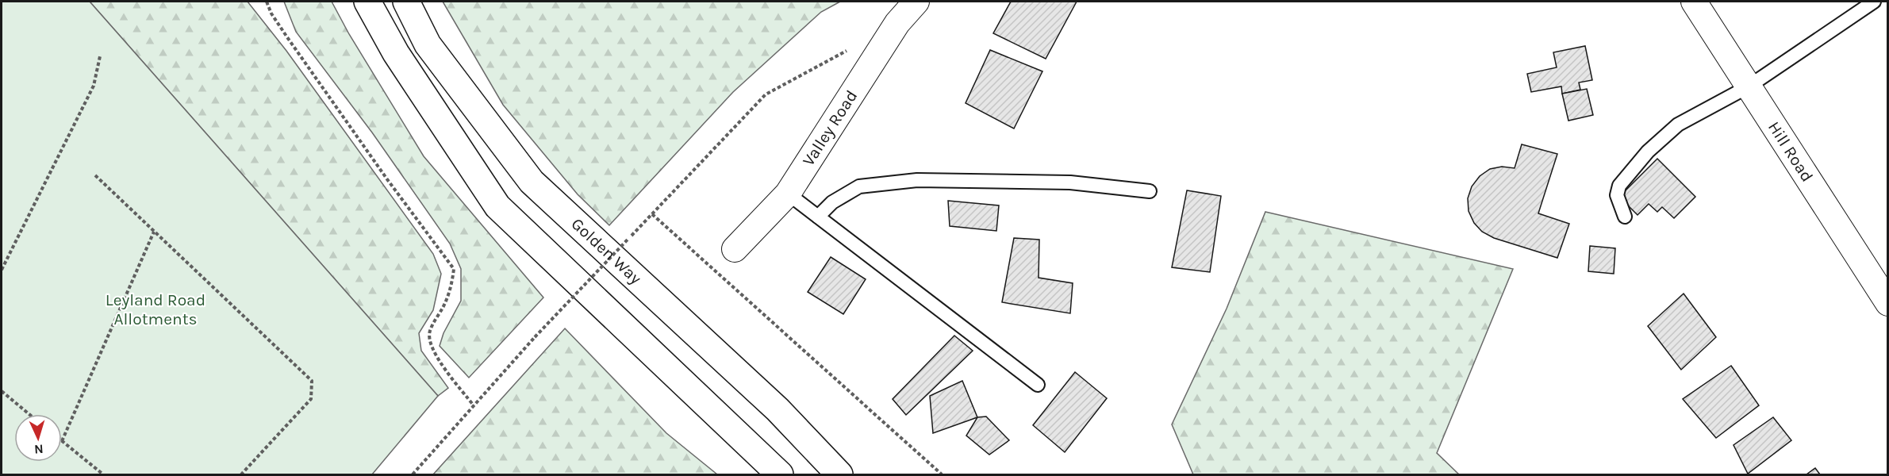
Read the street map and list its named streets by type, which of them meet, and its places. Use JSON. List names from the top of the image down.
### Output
{
  "streets": {
    "highway": ["Golden Way"],
    "street": ["Valley Road", "Hill Road"]
  },
  "parks": ["Leyland Road Allotments"],
  "north": "bottom"
}
